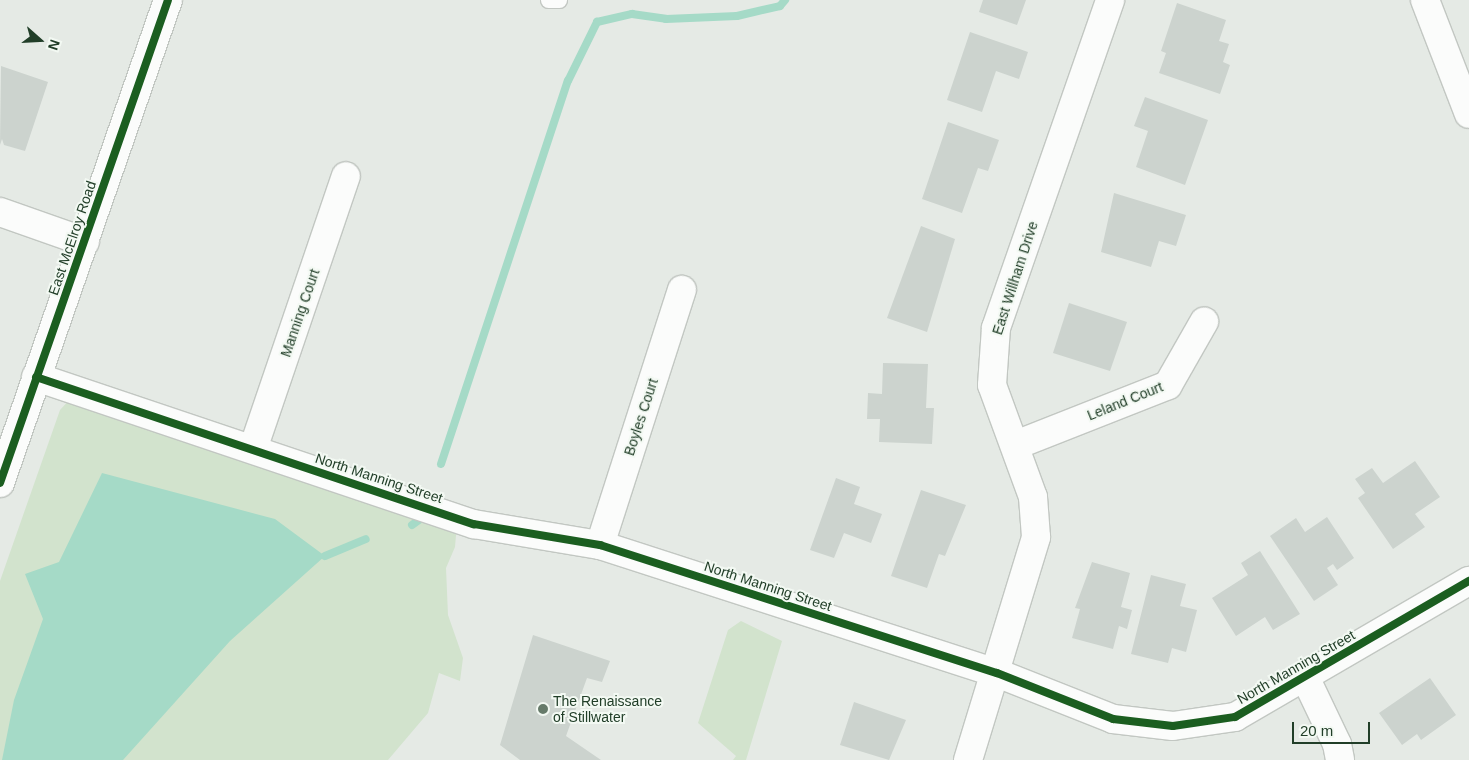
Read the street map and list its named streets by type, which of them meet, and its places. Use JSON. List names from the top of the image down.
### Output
{
  "streets": {
    "street": [
      "East McElroy Road",
      "East Willham Drive",
      "Manning Court",
      "Leland Court",
      "Boyles Court",
      "North Manning Street"
    ]
  },
  "crossings": [
    ["East McElroy Road", "North Manning Street"],
    ["East Willham Drive", "Leland Court"],
    ["East Willham Drive", "North Manning Street"],
    ["Manning Court", "North Manning Street"],
    ["Boyles Court", "North Manning Street"]
  ],
  "places": ["The Renaissance of Stillwater"],
  "scale_bar": "20 m",
  "north": "right"
}
